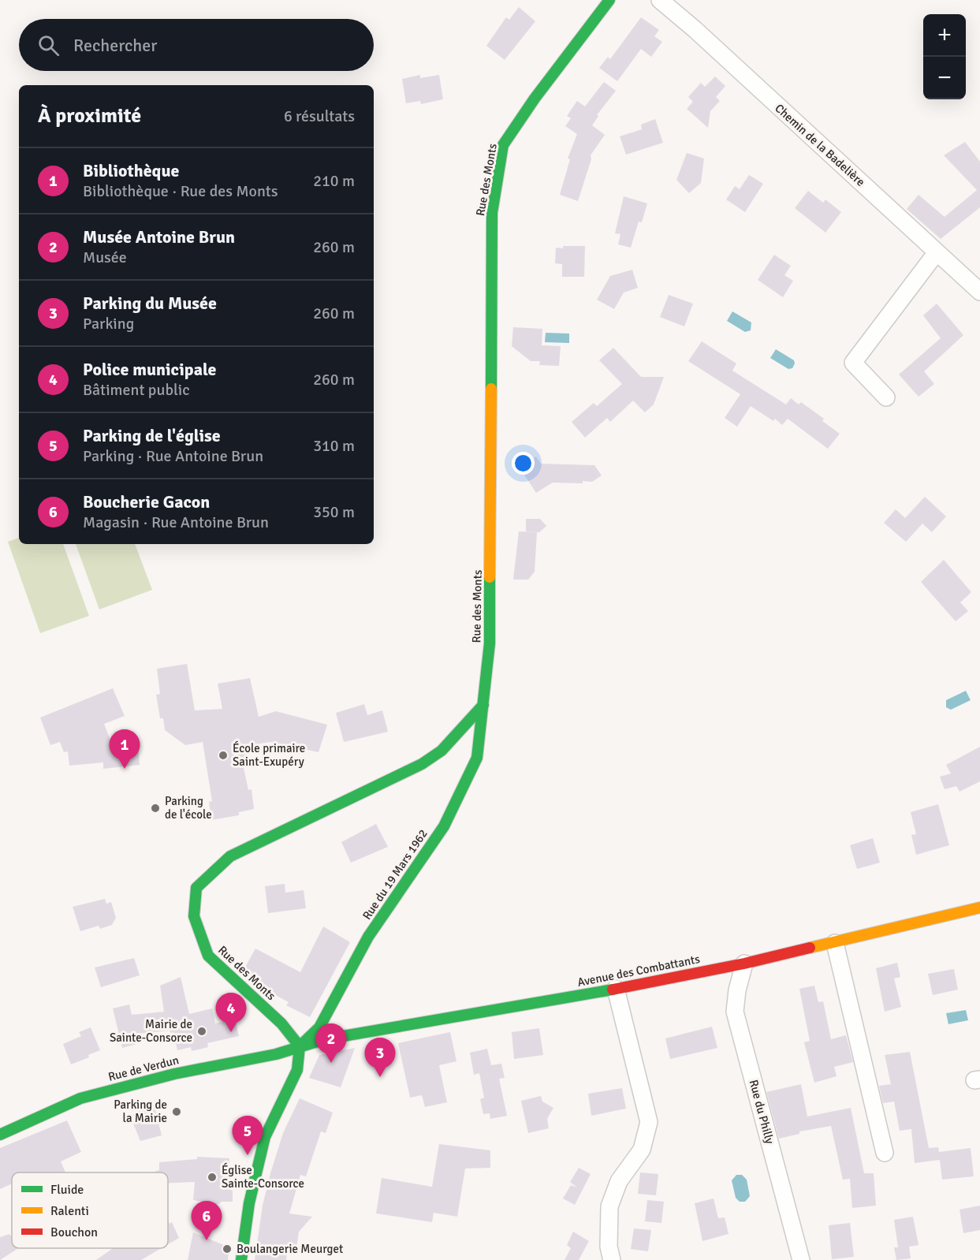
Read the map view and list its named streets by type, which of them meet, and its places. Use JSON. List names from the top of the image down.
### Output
{
  "streets": {
    "street": [
      "Chemin de la Badelière",
      "Rue des Monts",
      "Rue du 19 Mars 1962",
      "Avenue des Combattants",
      "Rue de Verdun",
      "Rue du Philly"
    ]
  },
  "crossings": [
    ["Rue des Monts", "Rue du 19 Mars 1962"],
    ["Rue des Monts", "Avenue des Combattants"],
    ["Rue des Monts", "Rue de Verdun"],
    ["Rue du 19 Mars 1962", "Avenue des Combattants"],
    ["Rue du 19 Mars 1962", "Rue de Verdun"],
    ["Avenue des Combattants", "Rue de Verdun"],
    ["Avenue des Combattants", "Rue du Philly"]
  ],
  "places": [
    "École primaire Saint-Exupéry",
    "Parking de l'école",
    "Mairie de Sainte-Consorce",
    "Parking de la Mairie",
    "Église Sainte-Consorce",
    "Boulangerie Meurget"
  ],
  "legend": ["Fluide", "Ralenti", "Bouchon"],
  "page": {
    "map_buttons": ["+", "−"],
    "search": "Rechercher",
    "heading": ["À proximité", "6 résultats"],
    "list": [
      {
        "mark": "1",
        "name": "Bibliothèque",
        "note": "Bibliothèque · Rue des Monts",
        "value": "210 m"
      },
      {
        "mark": "2",
        "name": "Musée Antoine Brun",
        "note": "Musée",
        "value": "260 m"
      },
      {
        "mark": "3",
        "name": "Parking du Musée",
        "note": "Parking",
        "value": "260 m"
      },
      {
        "mark": "4",
        "name": "Police municipale",
        "note": "Bâtiment public",
        "value": "260 m"
      },
      {
        "mark": "5",
        "name": "Parking de l'église",
        "note": "Parking · Rue Antoine Brun",
        "value": "310 m"
      },
      {
        "mark": "6",
        "name": "Boucherie Gacon",
        "note": "Magasin · Rue Antoine Brun",
        "value": "350 m"
      }
    ],
    "pins": [
      "1",
      "4",
      "2",
      "3",
      "5",
      "6"
    ]
  }
}
